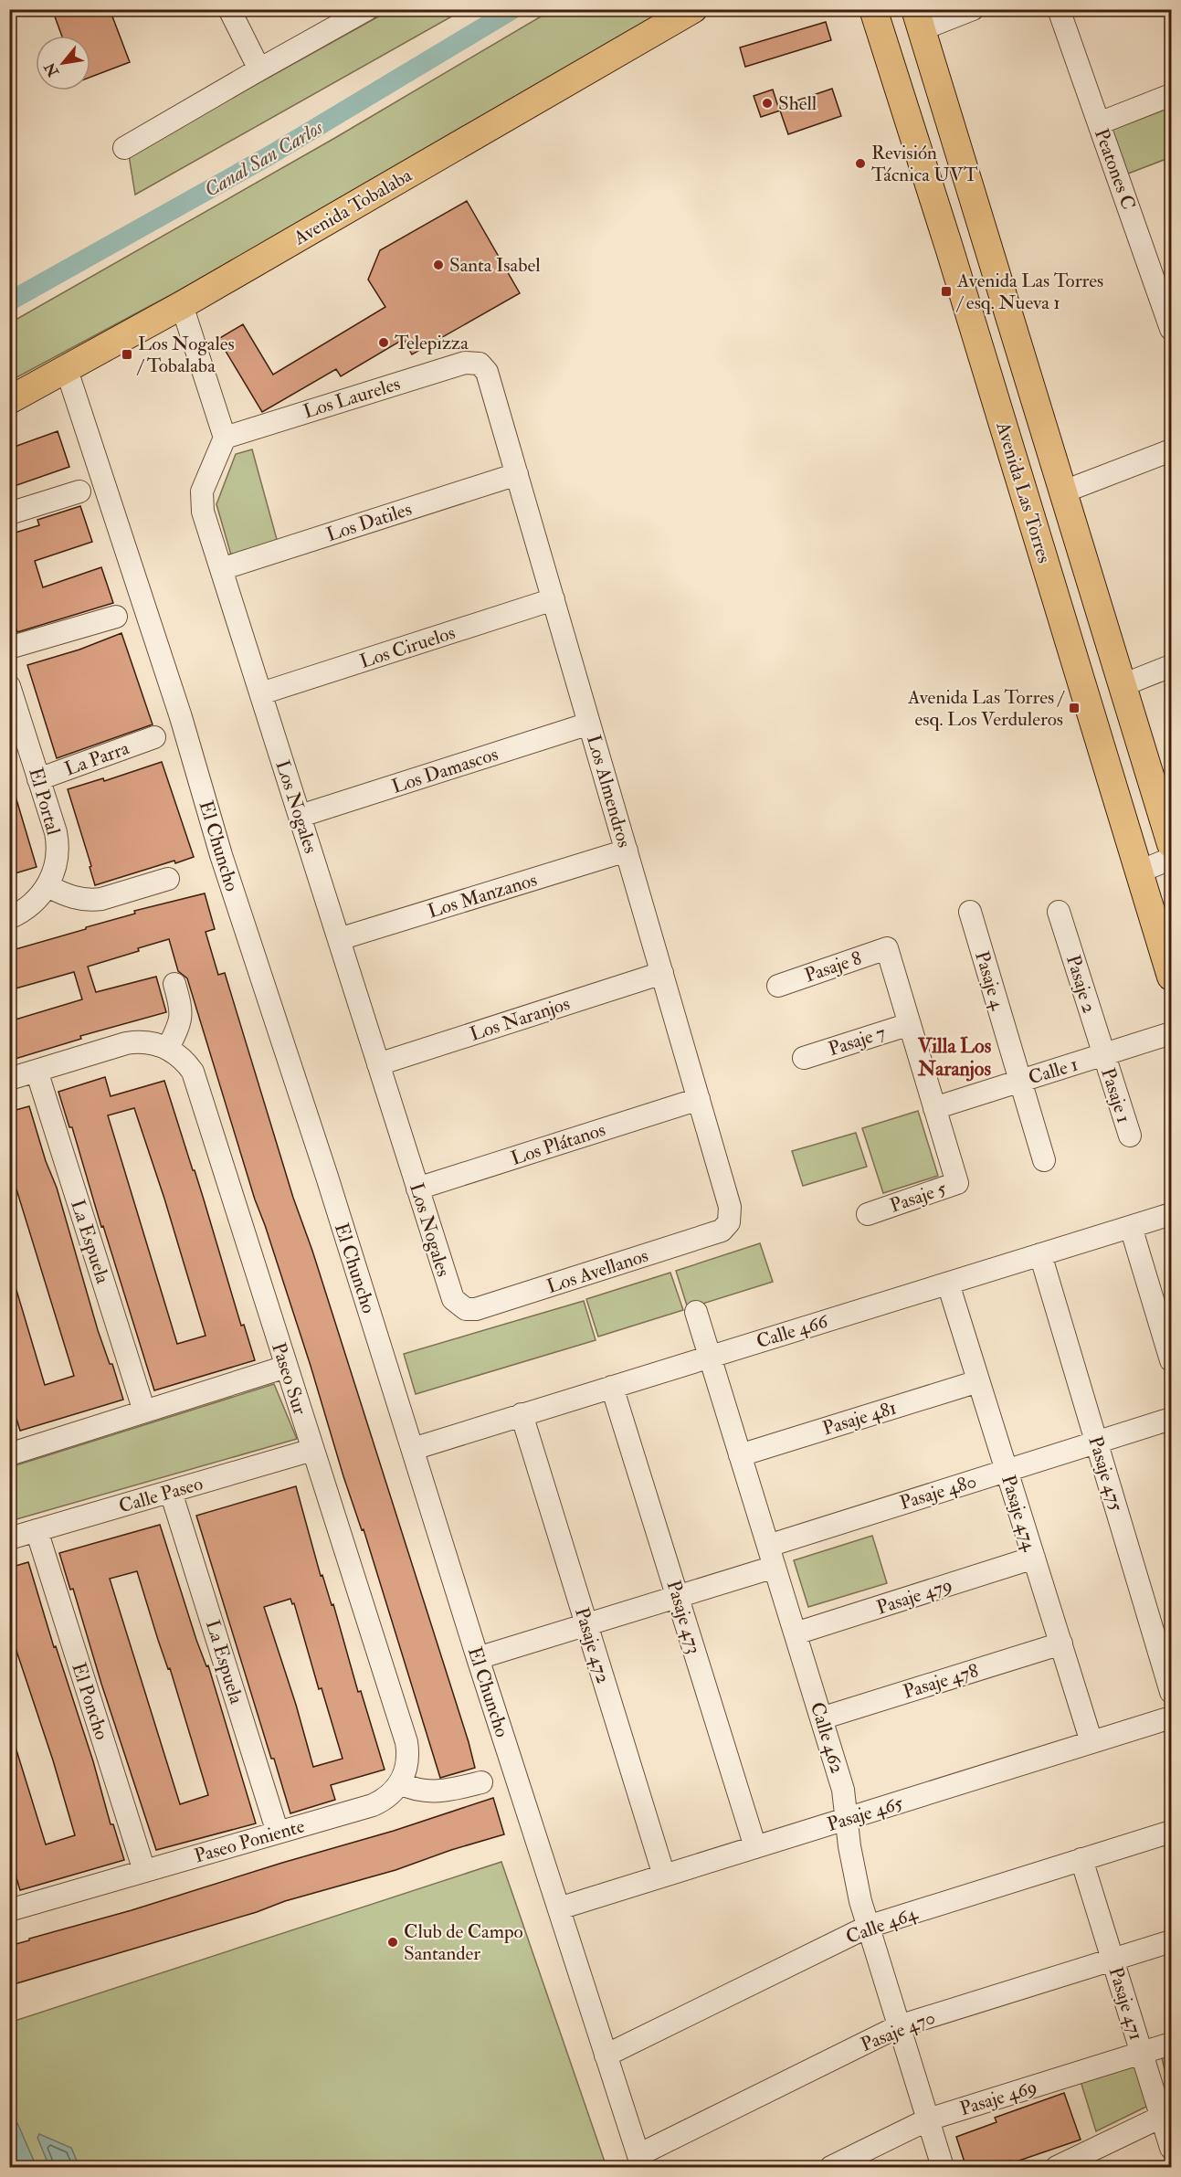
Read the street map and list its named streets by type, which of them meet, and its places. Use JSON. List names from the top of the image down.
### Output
{
  "streets": {
    "main road": ["Avenida Tobalaba", "Avenida Las Torres"],
    "street": [
      "Peatones C",
      "Los Laureles",
      "Los Datiles",
      "Los Ciruelos",
      "La Parra",
      "Los Damascos",
      "Los Almendros",
      "El Portal",
      "Los Nogales",
      "El Chuncho",
      "Los Manzanos",
      "Pasaje 8",
      "Pasaje 4",
      "Pasaje 2",
      "Los Naranjos",
      "Pasaje 7",
      "Calle 1",
      "Pasaje 1",
      "Los Plátanos",
      "Pasaje 5",
      "La Espuela",
      "Los Avellanos",
      "Calle 466",
      "Paseo Sur",
      "Pasaje 481",
      "Pasaje 475",
      "Pasaje 480",
      "Calle Paseo",
      "Pasaje 474",
      "Pasaje 479",
      "Pasaje 473",
      "Pasaje 472",
      "Pasaje 478",
      "El Poncho",
      "Calle 462",
      "Pasaje 465",
      "Paseo Poniente",
      "Calle 464",
      "Pasaje 471",
      "Pasaje 470",
      "Pasaje 469"
    ]
  },
  "crossings": [
    ["Avenida Tobalaba", "El Chuncho"],
    ["Los Laureles", "Los Almendros"],
    ["Los Laureles", "Los Nogales"],
    ["Los Datiles", "Los Almendros"],
    ["Los Datiles", "Los Nogales"],
    ["Los Ciruelos", "Los Almendros"],
    ["Los Ciruelos", "Los Nogales"],
    ["La Parra", "El Portal"],
    ["Los Damascos", "Los Almendros"],
    ["Los Damascos", "Los Nogales"],
    ["Los Almendros", "Los Manzanos"],
    ["Los Almendros", "Los Naranjos"],
    ["Los Almendros", "Los Plátanos"],
    ["Los Almendros", "Los Avellanos"],
    ["Los Nogales", "Los Manzanos"],
    ["Los Nogales", "Los Naranjos"],
    ["Los Nogales", "Los Plátanos"],
    ["Los Nogales", "Los Avellanos"],
    ["El Chuncho", "Calle 466"],
    ["El Chuncho", "Pasaje 465"],
    ["El Chuncho", "Calle 464"],
    ["El Chuncho", "Pasaje 470"],
    ["Pasaje 8", "Pasaje 7"],
    ["Pasaje 4", "Calle 1"],
    ["Pasaje 2", "Calle 1"],
    ["Pasaje 2", "Pasaje 1"],
    ["Calle 1", "Pasaje 1"],
    ["Calle 1", "Pasaje 5"],
    ["La Espuela", "Calle Paseo"],
    ["La Espuela", "Paseo Poniente"],
    ["Calle 466", "Pasaje 475"],
    ["Calle 466", "Pasaje 474"],
    ["Calle 466", "Pasaje 473"],
    ["Calle 466", "Pasaje 472"],
    ["Calle 466", "Calle 462"],
    ["Paseo Sur", "Calle Paseo"],
    ["Paseo Sur", "Paseo Poniente"],
    ["Pasaje 481", "Pasaje 474"],
    ["Pasaje 481", "Calle 462"],
    ["Pasaje 475", "Pasaje 480"],
    ["Pasaje 480", "Pasaje 474"],
    ["Pasaje 480", "Calle 462"],
    ["Calle Paseo", "El Poncho"],
    ["Pasaje 474", "Pasaje 479"],
    ["Pasaje 474", "Pasaje 478"],
    ["Pasaje 474", "Pasaje 465"],
    ["Pasaje 479", "Calle 462"],
    ["Pasaje 473", "Pasaje 465"],
    ["Pasaje 472", "Pasaje 465"],
    ["Pasaje 478", "Calle 462"],
    ["El Poncho", "Paseo Poniente"],
    ["Calle 462", "Pasaje 465"],
    ["Calle 462", "Calle 464"],
    ["Calle 462", "Pasaje 470"],
    ["Calle 462", "Pasaje 469"],
    ["Calle 464", "Pasaje 471"],
    ["Pasaje 471", "Pasaje 470"],
    ["Pasaje 471", "Pasaje 469"]
  ],
  "districts": ["Villa Los Naranjos"],
  "water": ["Canal San Carlos"],
  "places": {
    "other": [
      "Shell",
      "Revisión Tácnica UVT",
      "Santa Isabel",
      "Telepizza",
      "Club de Campo Santander"
    ],
    "transit": ["Avenida Las Torres / esq. Nueva 1", "Los Nogales / Tobalaba", "Avenida Las Torres / esq. Los Verduleros"]
  },
  "north": "bottom left"
}
